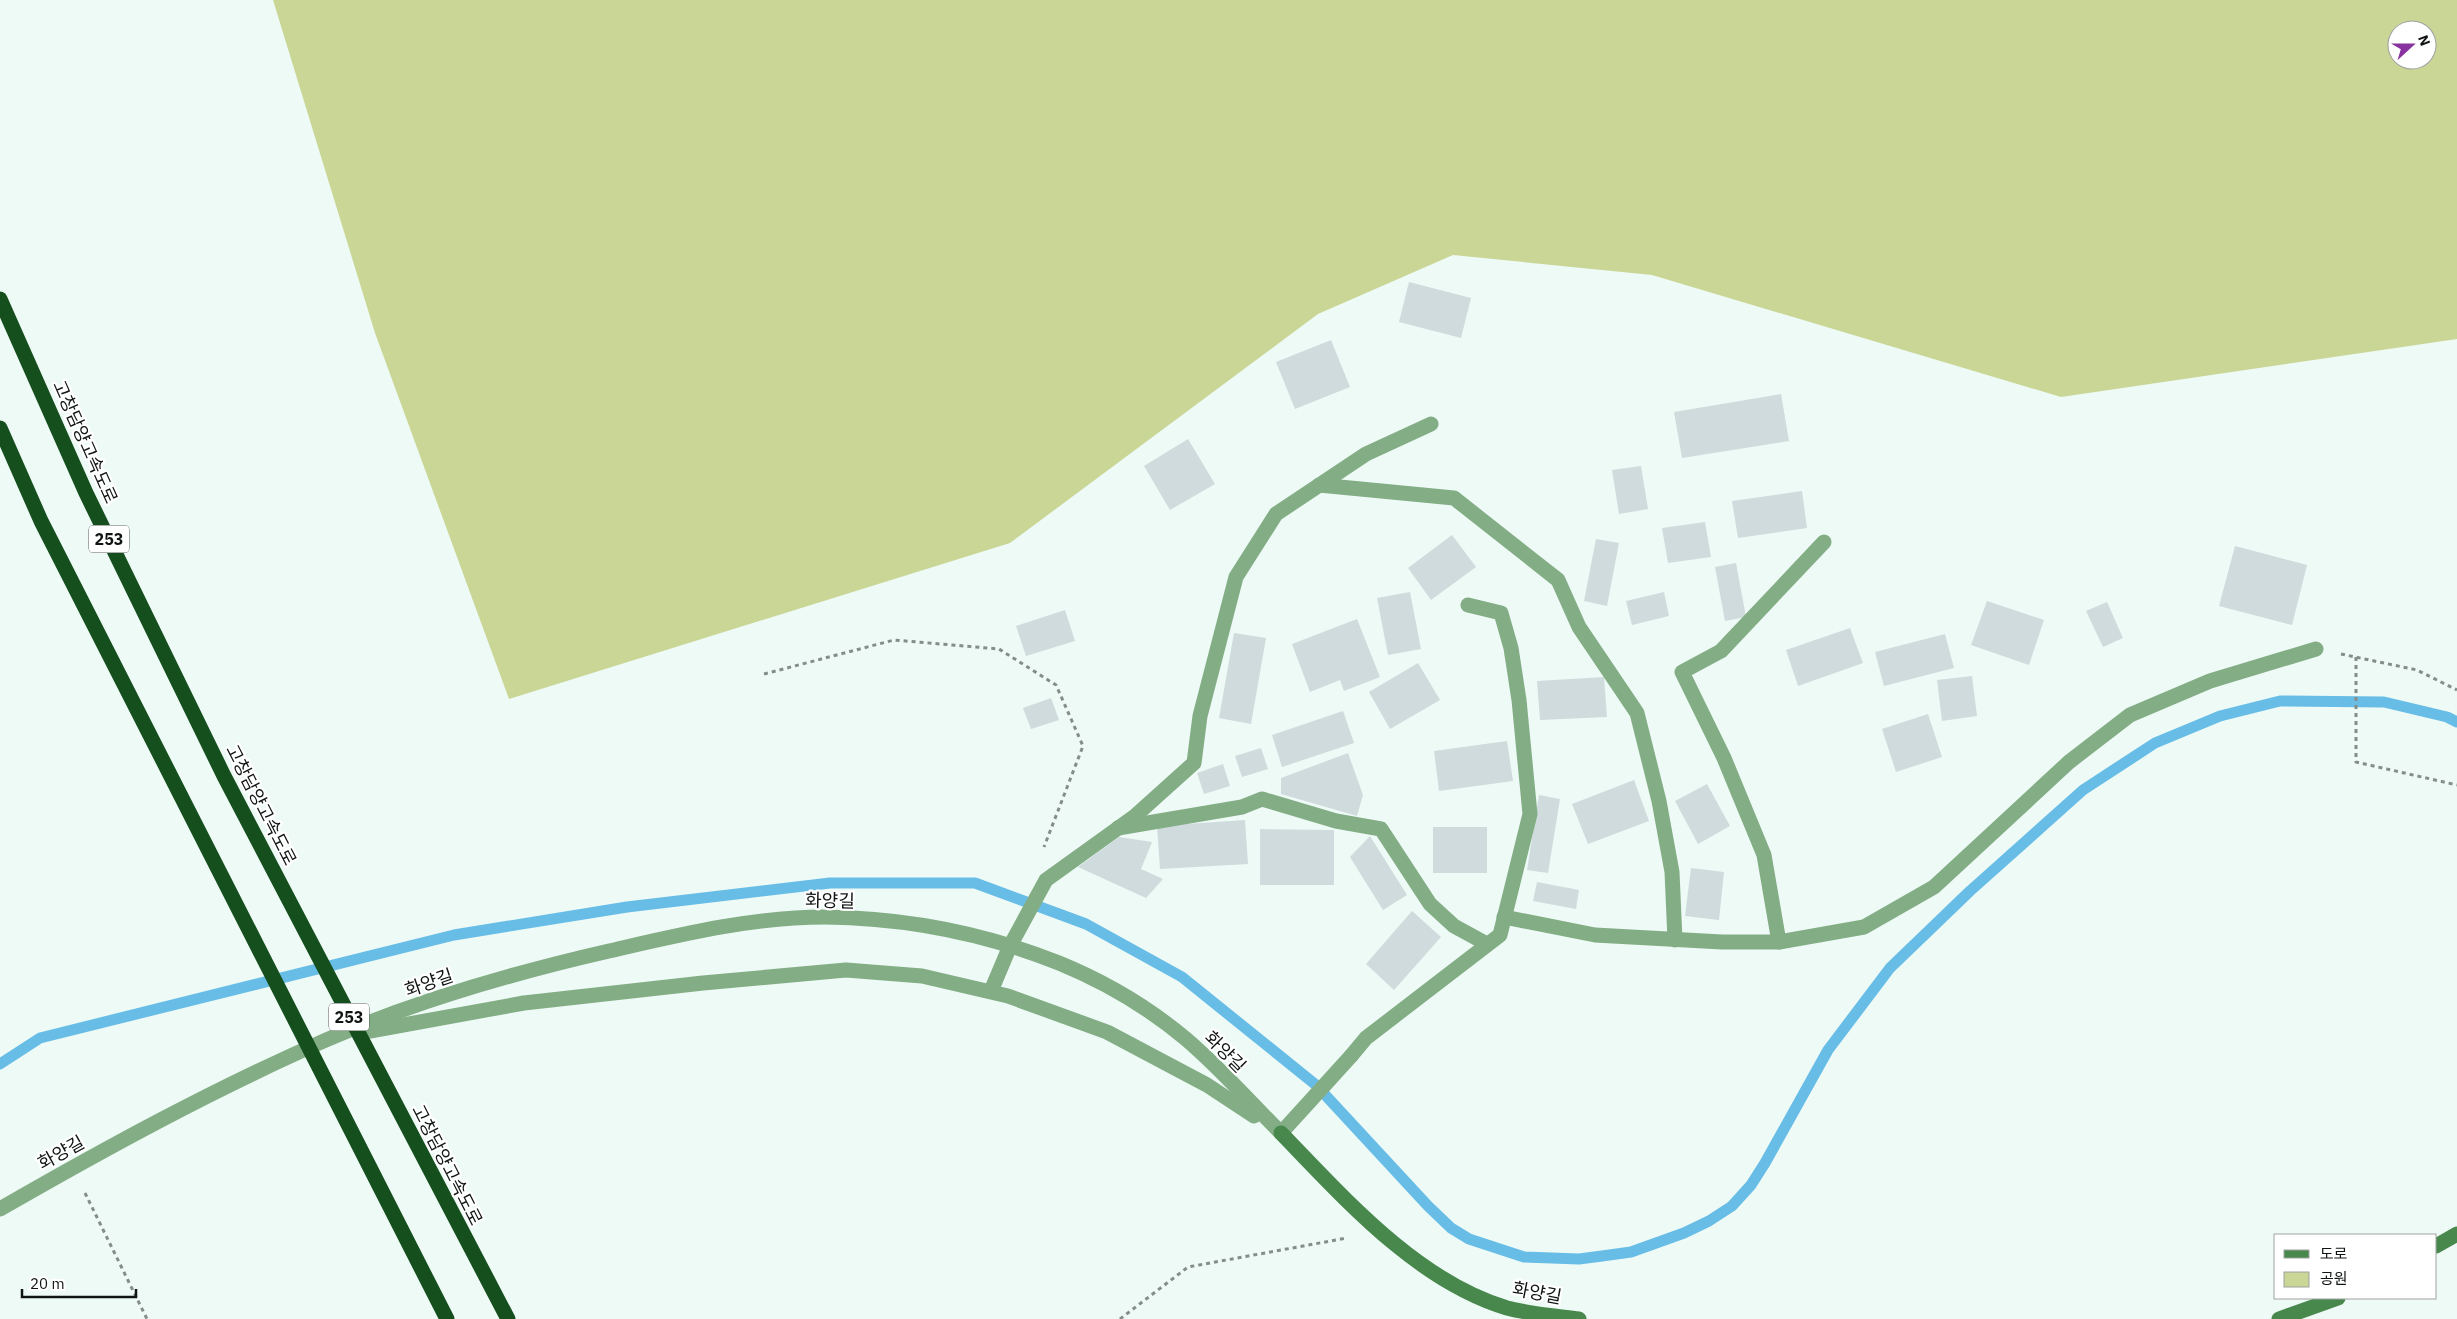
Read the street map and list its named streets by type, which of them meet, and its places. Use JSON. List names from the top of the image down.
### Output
{
  "streets": {
    "highway": ["고창담양고속도로", "253"],
    "street": ["화양길"]
  },
  "legend": ["도로", "공원"],
  "scale_bar": "20 m",
  "north": "right"
}
